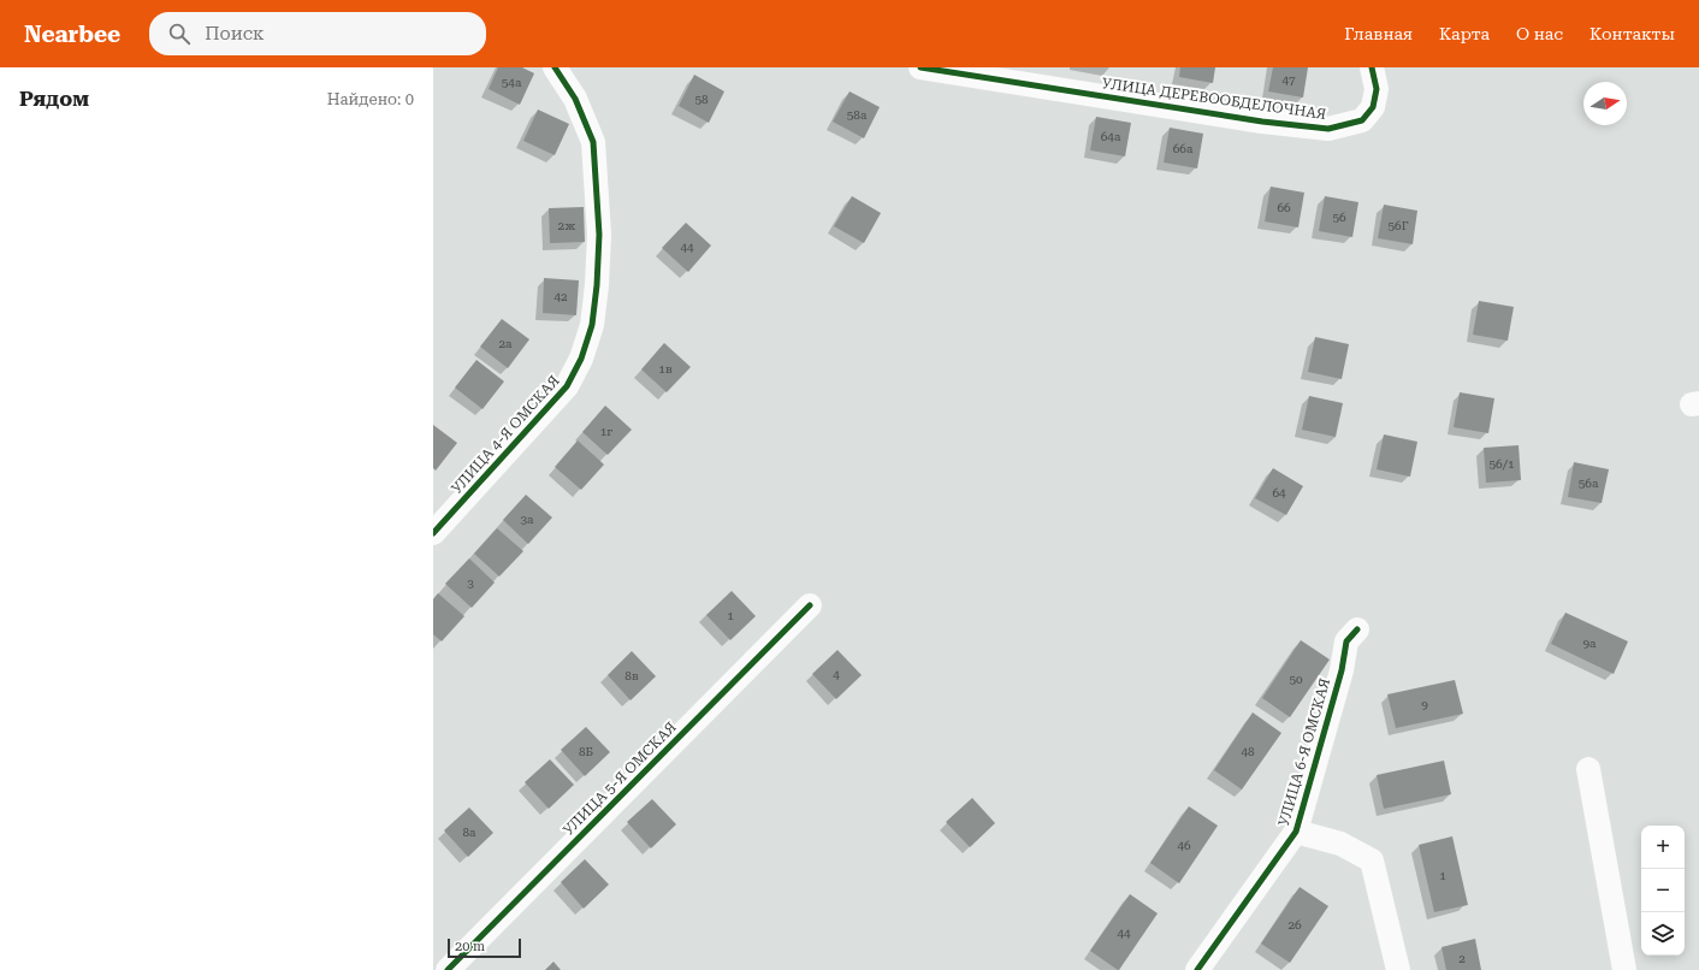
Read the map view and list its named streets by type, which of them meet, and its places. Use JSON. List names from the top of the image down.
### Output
{
  "streets": {
    "street": [
      "УЛИЦА ДЕРЕВООБДЕЛОЧНАЯ",
      "УЛИЦА 4-Я ОМСКАЯ",
      "УЛИЦА 6-Я ОМСКАЯ",
      "УЛИЦА 5-Я ОМСКАЯ"
    ]
  },
  "house_numbers": [
    "47",
    "54а",
    "58",
    "58а",
    "64а",
    "66а",
    "66",
    "56",
    "2ж",
    "56Г",
    "44",
    "42",
    "2а",
    "1в",
    "1г",
    "56/1",
    "56а",
    "64",
    "3а",
    "3",
    "1",
    "9а",
    "4",
    "8в",
    "50",
    "9",
    "8Б",
    "48",
    "8а",
    "46",
    "1",
    "26",
    "44",
    "2"
  ],
  "scale_bar": "20 m",
  "north": "right",
  "page": {
    "header": "Nearbee",
    "search": "Поиск",
    "nav": [
      "Главная",
      "Карта",
      "О нас",
      "Контакты"
    ],
    "heading": ["Рядом", "Найдено: 0"],
    "map_buttons": ["+", "−"],
    "scale": "20 m"
  }
}
